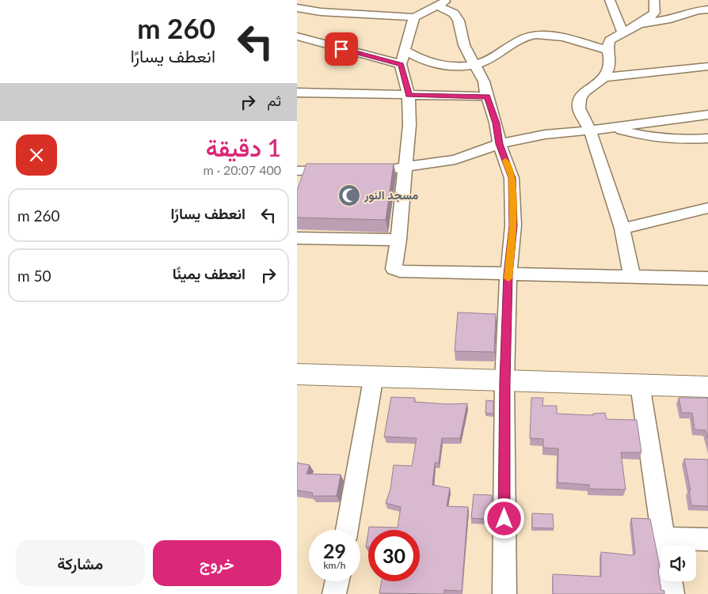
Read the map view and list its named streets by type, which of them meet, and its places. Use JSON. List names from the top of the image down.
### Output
{
  "places": {
    "mosque": ["مسجد النور"]
  },
  "page": {
    "turn": ["260 m", "انعطف يسارًا"],
    "then": "ثم",
    "heading": ["1 دقيقة", "400 m · 20:07"],
    "list": [
      {
        "name": "انعطف يسارًا",
        "value": "260 m"
      },
      {
        "name": "انعطف يمينًا",
        "value": "50 m"
      }
    ],
    "speed": "29 km/h",
    "limit": "30",
    "buttons": ["خروج", "مشاركة"]
  }
}
